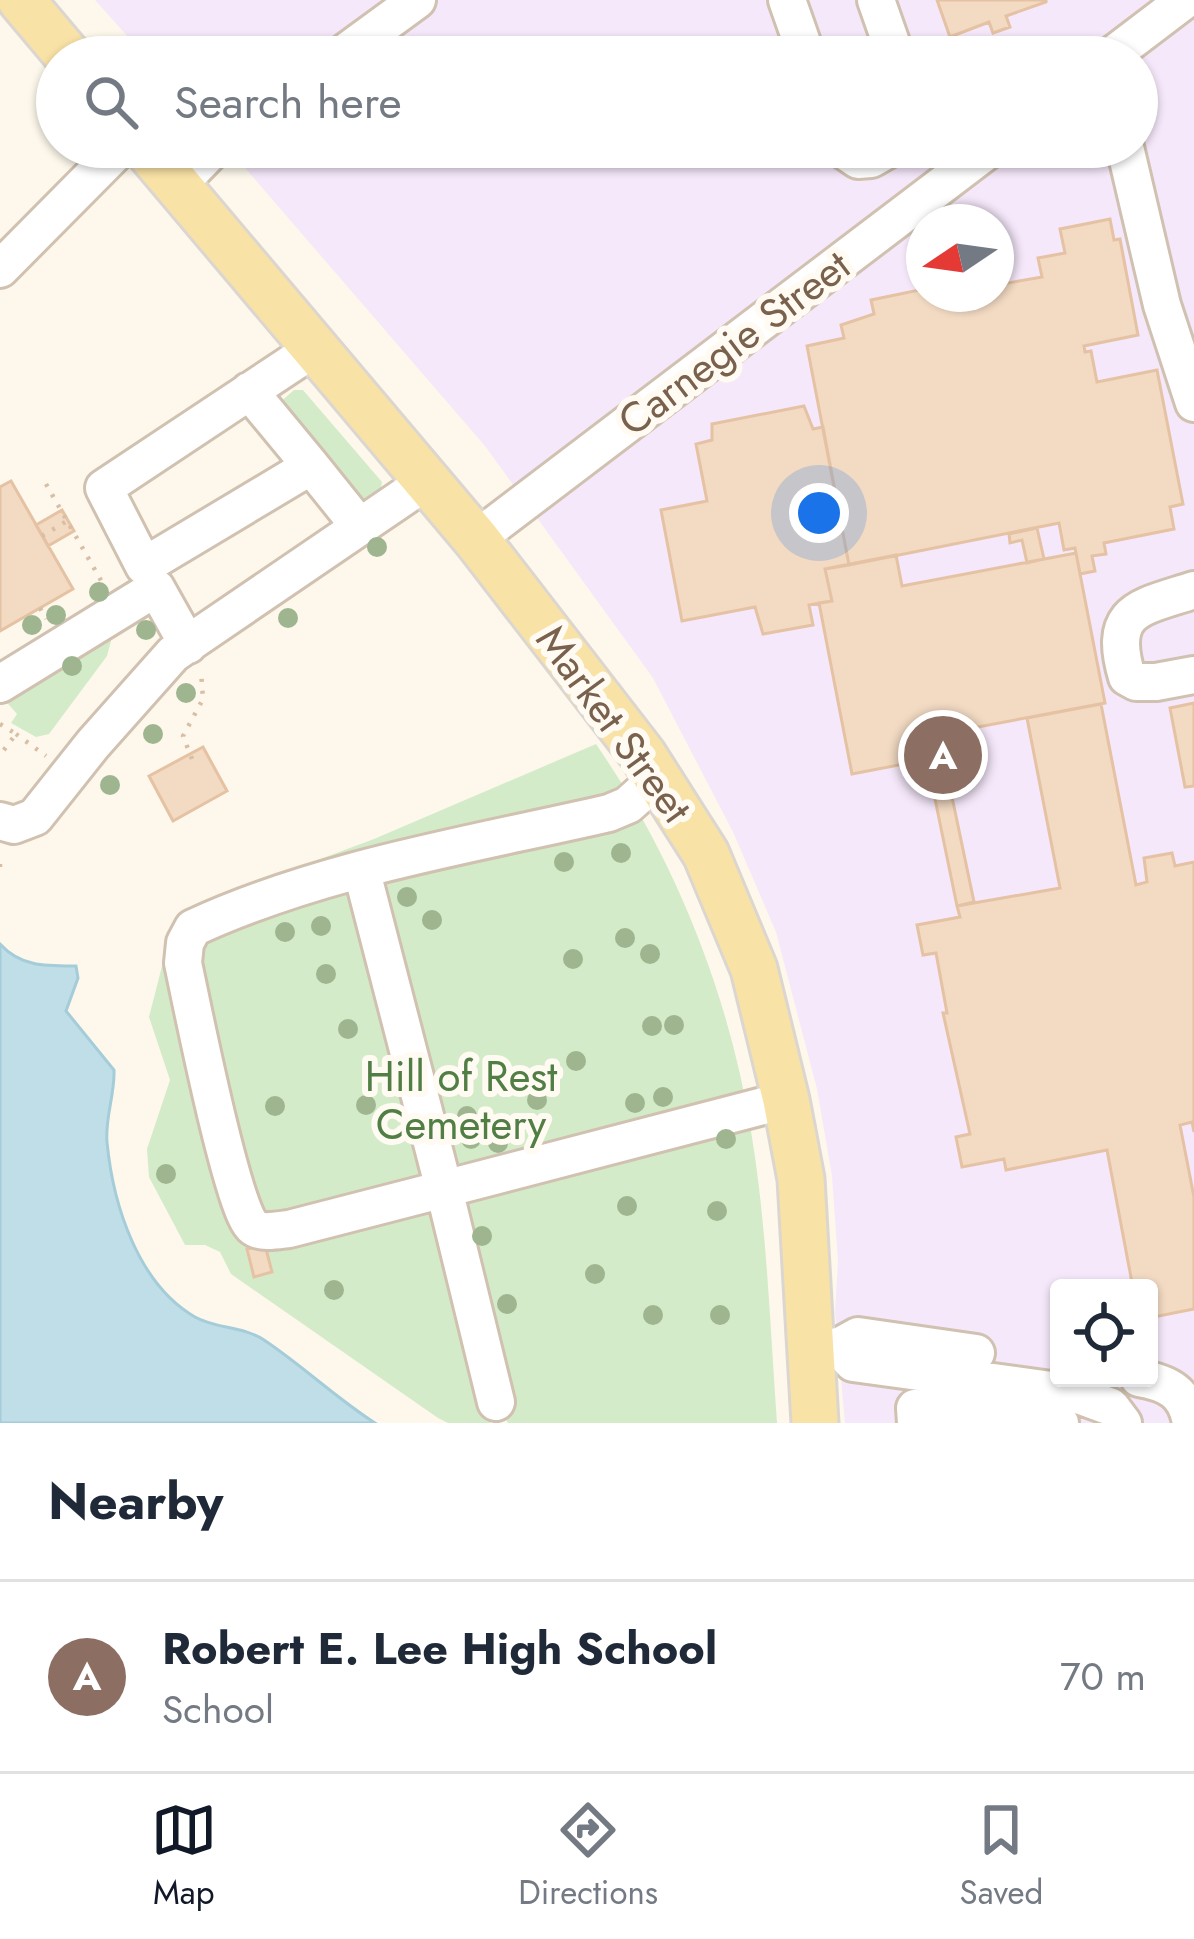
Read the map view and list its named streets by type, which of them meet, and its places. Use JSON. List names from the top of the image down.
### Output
{
  "streets": {
    "main road": ["Market Street"],
    "street": ["Carnegie Street"]
  },
  "crossings": [
    ["Carnegie Street", "Market Street"]
  ],
  "parks": ["Hill of Rest Cemetery"],
  "north": "left",
  "page": {
    "search": "Search here",
    "pins": "A",
    "heading": "Nearby",
    "list": [
      {
        "mark": "A",
        "name": "Robert E. Lee High School",
        "note": "School",
        "value": "70 m"
      }
    ],
    "nav": ["Map", "Directions", "Saved"]
  }
}
